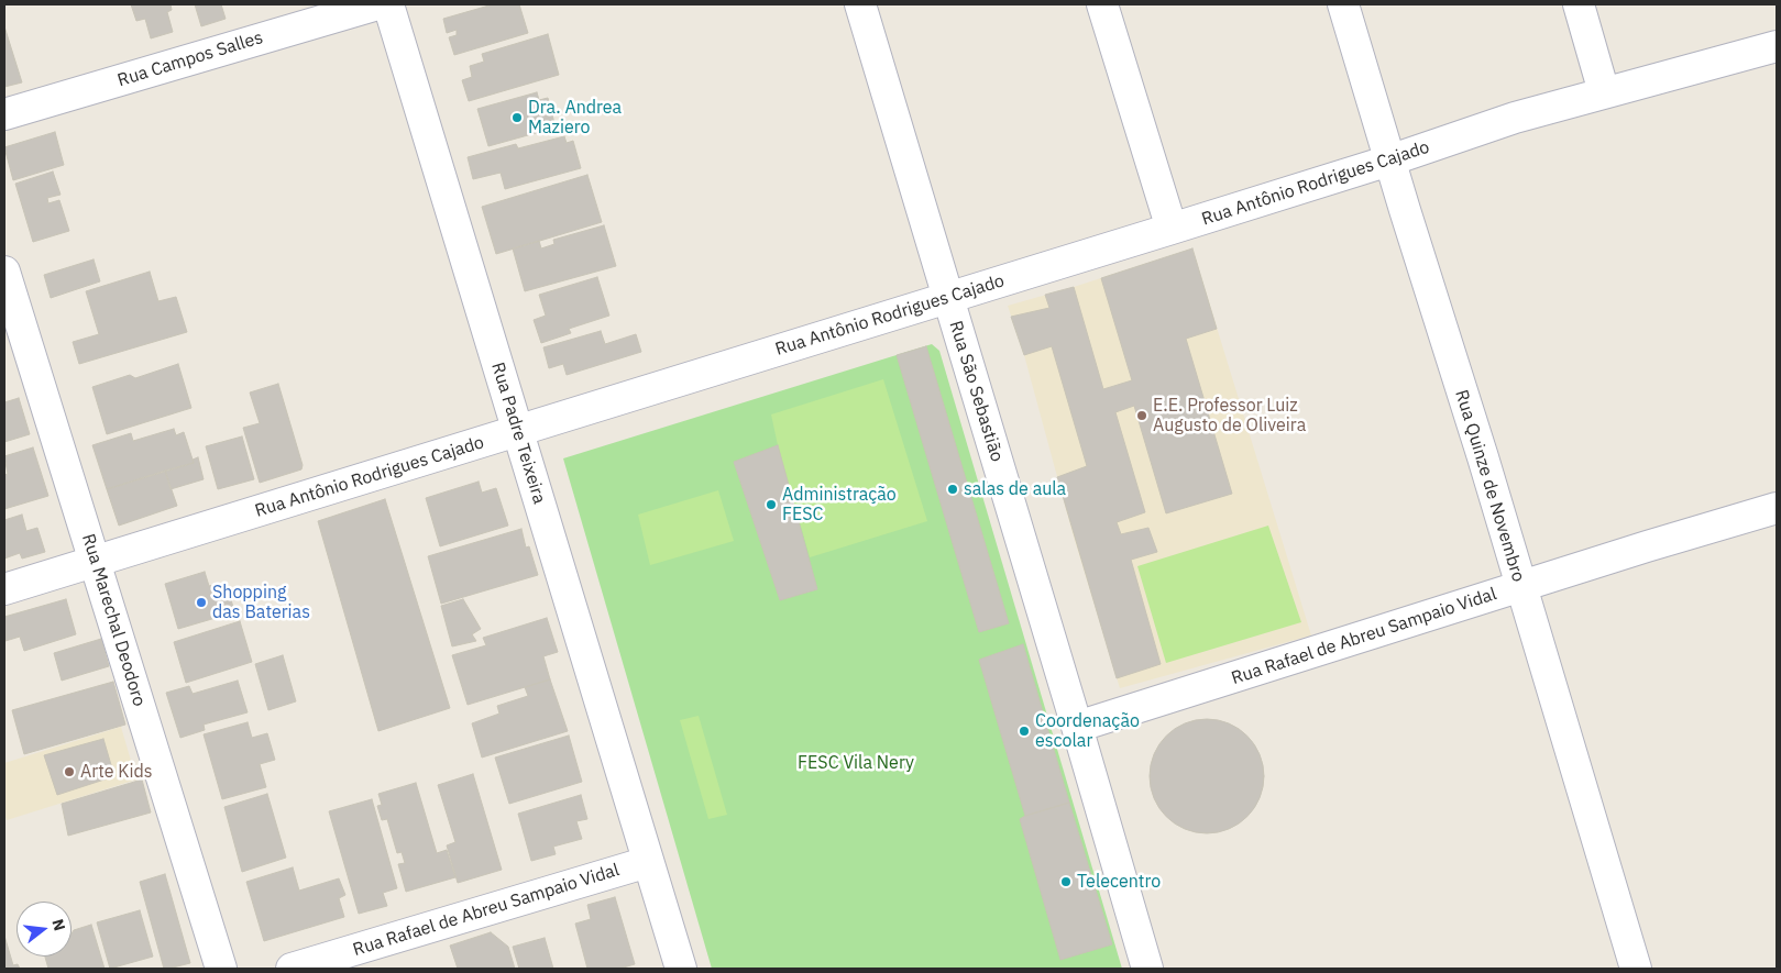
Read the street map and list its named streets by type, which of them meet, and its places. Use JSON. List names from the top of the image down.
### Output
{
  "streets": {
    "street": [
      "Rua Campos Salles",
      "Rua Antônio Rodrigues Cajado",
      "Rua São Sebastião",
      "Rua Padre Teixeira",
      "Rua Quinze de Novembro",
      "Rua Marechal Deodoro",
      "Rua Rafael de Abreu Sampaio Vidal"
    ]
  },
  "crossings": [
    ["Rua Antônio Rodrigues Cajado", "Rua São Sebastião"],
    ["Rua Antônio Rodrigues Cajado", "Rua Padre Teixeira"],
    ["Rua Antônio Rodrigues Cajado", "Rua Quinze de Novembro"],
    ["Rua Antônio Rodrigues Cajado", "Rua Marechal Deodoro"],
    ["Rua São Sebastião", "Rua Rafael de Abreu Sampaio Vidal"],
    ["Rua Padre Teixeira", "Rua Rafael de Abreu Sampaio Vidal"],
    ["Rua Quinze de Novembro", "Rua Rafael de Abreu Sampaio Vidal"]
  ],
  "parks": ["FESC Vila Nery"],
  "places": [
    "Dra. Andrea Maziero",
    "E.E. Professor Luiz Augusto de Oliveira",
    "salas de aula",
    "Administração FESC",
    "Shopping das Baterias",
    "Coordenação escolar",
    "Arte Kids",
    "Telecentro"
  ],
  "north": "right"
}
